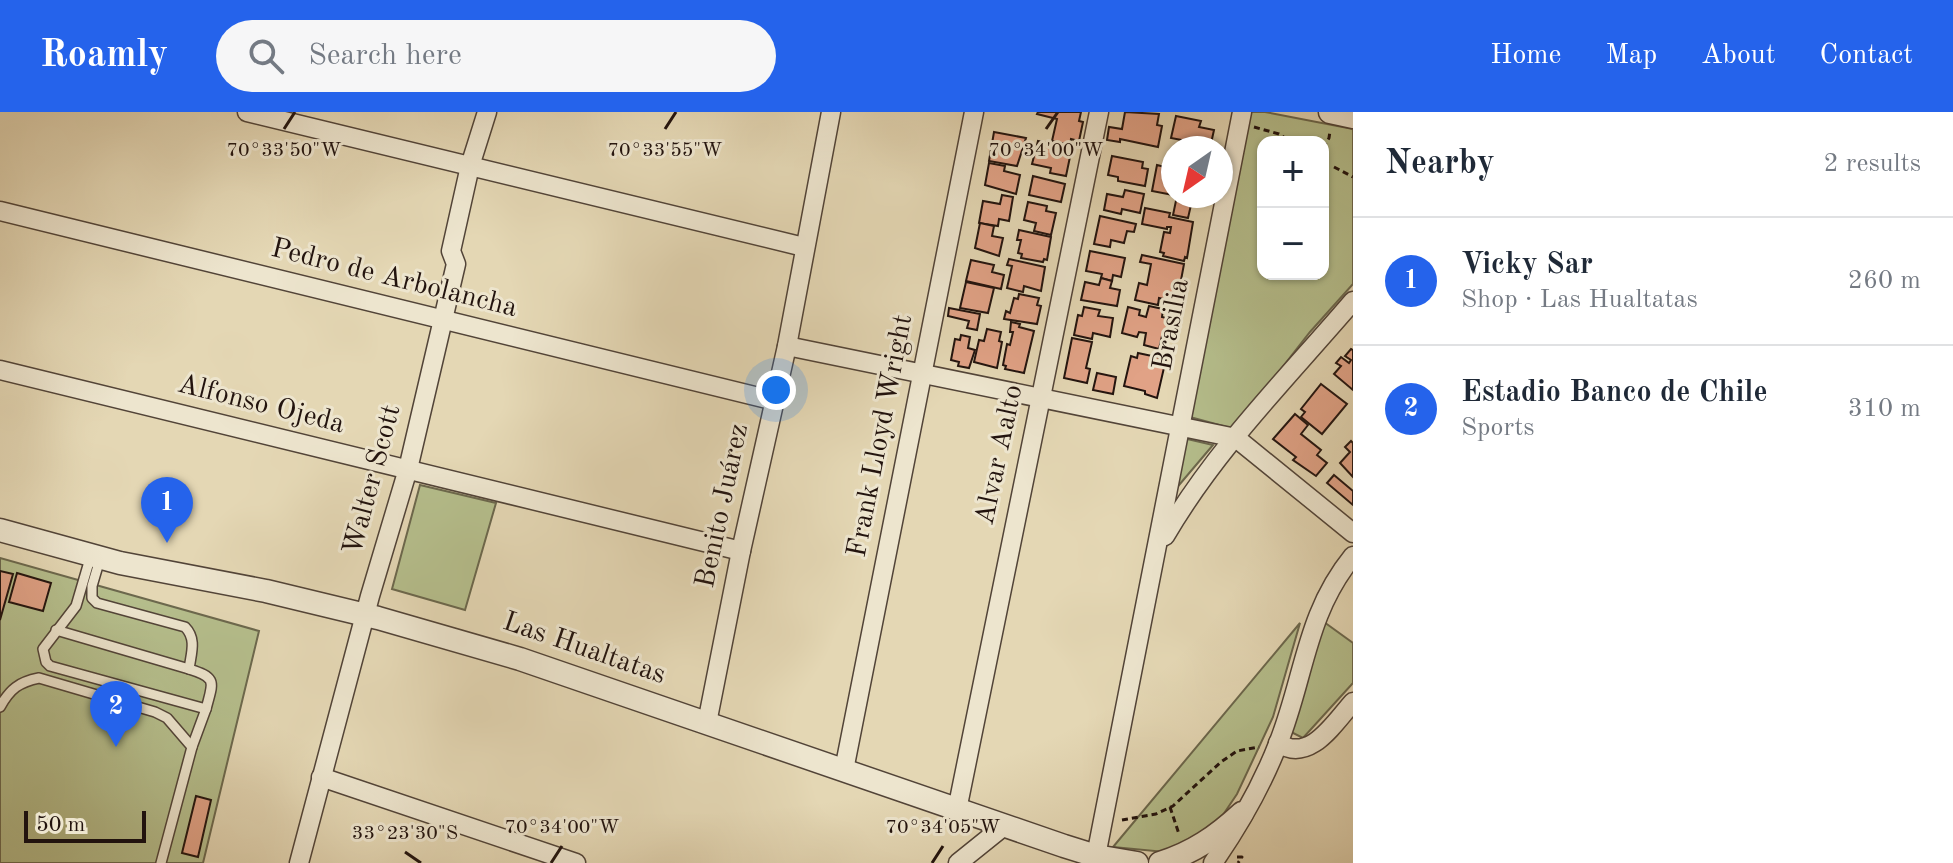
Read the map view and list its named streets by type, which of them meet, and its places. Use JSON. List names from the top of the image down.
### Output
{
  "streets": {
    "street": [
      "Pedro de Arbolancha",
      "Brasilia",
      "Alfonso Ojeda",
      "Frank Lloyd Wright",
      "Alvar Aalto",
      "Walter Scott",
      "Benito Juárez",
      "Las Hualtatas"
    ]
  },
  "crossings": [
    ["Pedro de Arbolancha", "Walter Scott"],
    ["Pedro de Arbolancha", "Benito Juárez"],
    ["Brasilia", "Las Hualtatas"],
    ["Alfonso Ojeda", "Walter Scott"],
    ["Alfonso Ojeda", "Benito Juárez"],
    ["Frank Lloyd Wright", "Las Hualtatas"],
    ["Alvar Aalto", "Las Hualtatas"],
    ["Walter Scott", "Las Hualtatas"],
    ["Benito Juárez", "Las Hualtatas"]
  ],
  "scale_bar": "50 m",
  "north": "bottom left",
  "page": {
    "header": "Roamly",
    "search": "Search here",
    "nav": [
      "Home",
      "Map",
      "About",
      "Contact"
    ],
    "heading": ["Nearby", "2 results"],
    "map_buttons": ["+", "−"],
    "list": [
      {
        "mark": "1",
        "name": "Vicky Sar",
        "note": "Shop · Las Hualtatas",
        "value": "260 m"
      },
      {
        "mark": "2",
        "name": "Estadio Banco de Chile",
        "note": "Sports",
        "value": "310 m"
      }
    ],
    "pins": ["1", "2"],
    "scale": "50 m"
  },
  "coordinates": [
    "70°33'50\"W",
    "70°33'55\"W",
    "70°34'00\"W",
    "70°34'05\"W",
    "33°23'30\"S"
  ]
}
